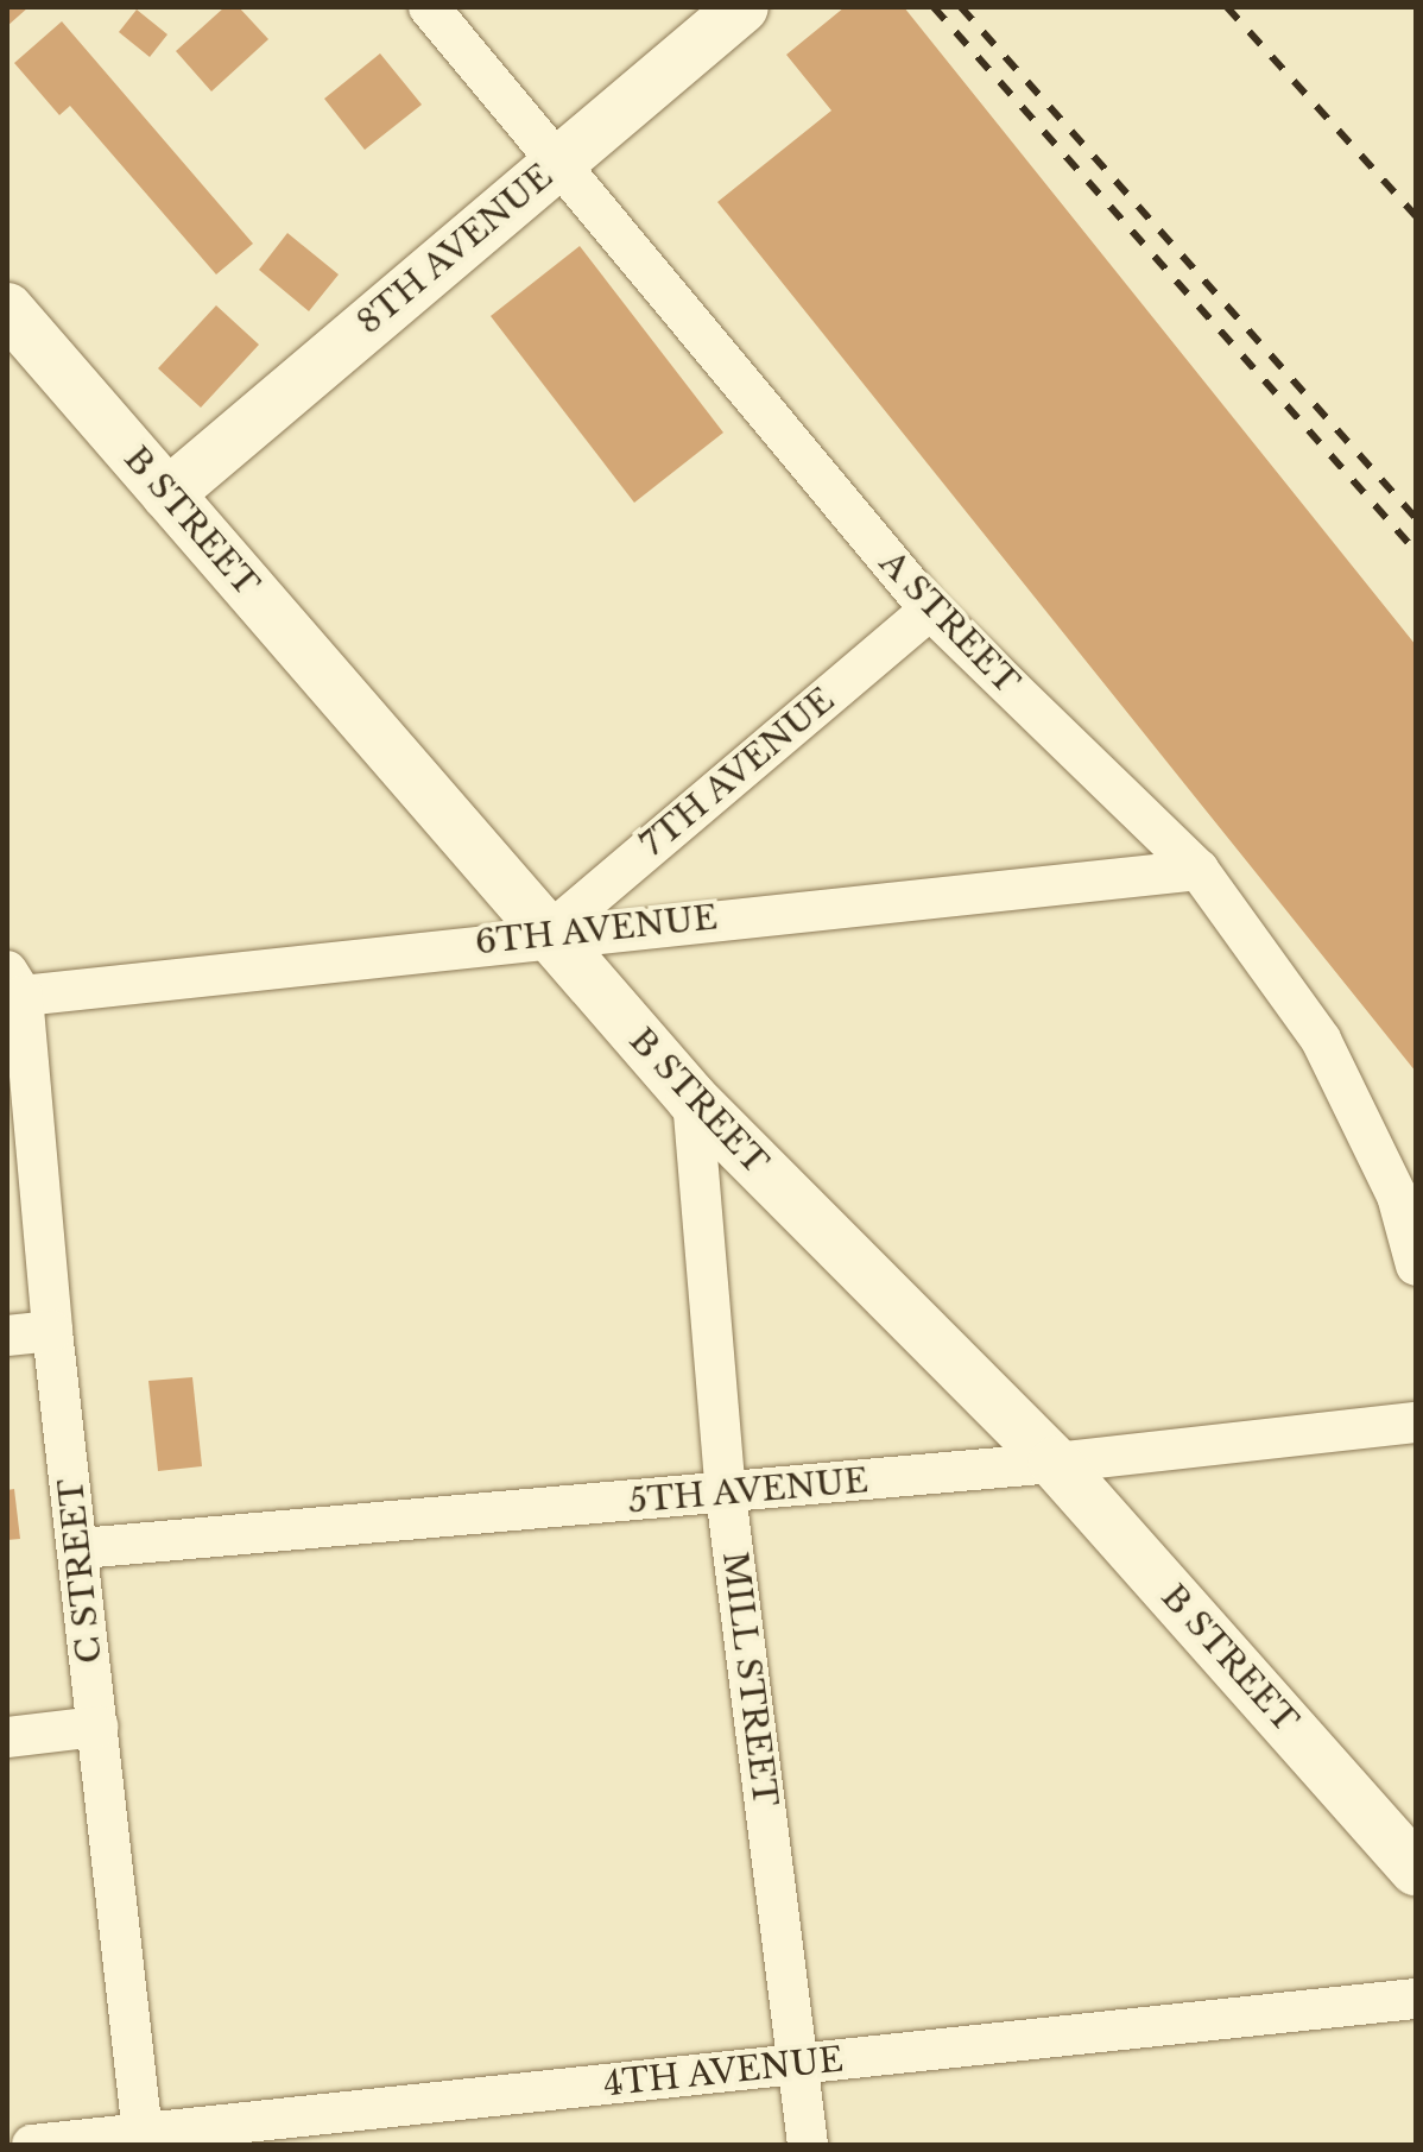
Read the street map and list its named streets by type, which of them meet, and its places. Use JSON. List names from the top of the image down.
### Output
{
  "streets": {
    "street": [
      "8TH AVENUE",
      "B STREET",
      "A STREET",
      "7TH AVENUE",
      "6TH AVENUE",
      "5TH AVENUE",
      "C STREET",
      "MILL STREET",
      "4TH AVENUE"
    ]
  },
  "crossings": [
    ["8TH AVENUE", "B STREET"],
    ["8TH AVENUE", "A STREET"],
    ["B STREET", "7TH AVENUE"],
    ["B STREET", "6TH AVENUE"],
    ["B STREET", "5TH AVENUE"],
    ["B STREET", "MILL STREET"],
    ["A STREET", "7TH AVENUE"],
    ["A STREET", "6TH AVENUE"],
    ["7TH AVENUE", "6TH AVENUE"],
    ["6TH AVENUE", "C STREET"],
    ["5TH AVENUE", "C STREET"],
    ["5TH AVENUE", "MILL STREET"],
    ["C STREET", "4TH AVENUE"],
    ["MILL STREET", "4TH AVENUE"]
  ]
}
